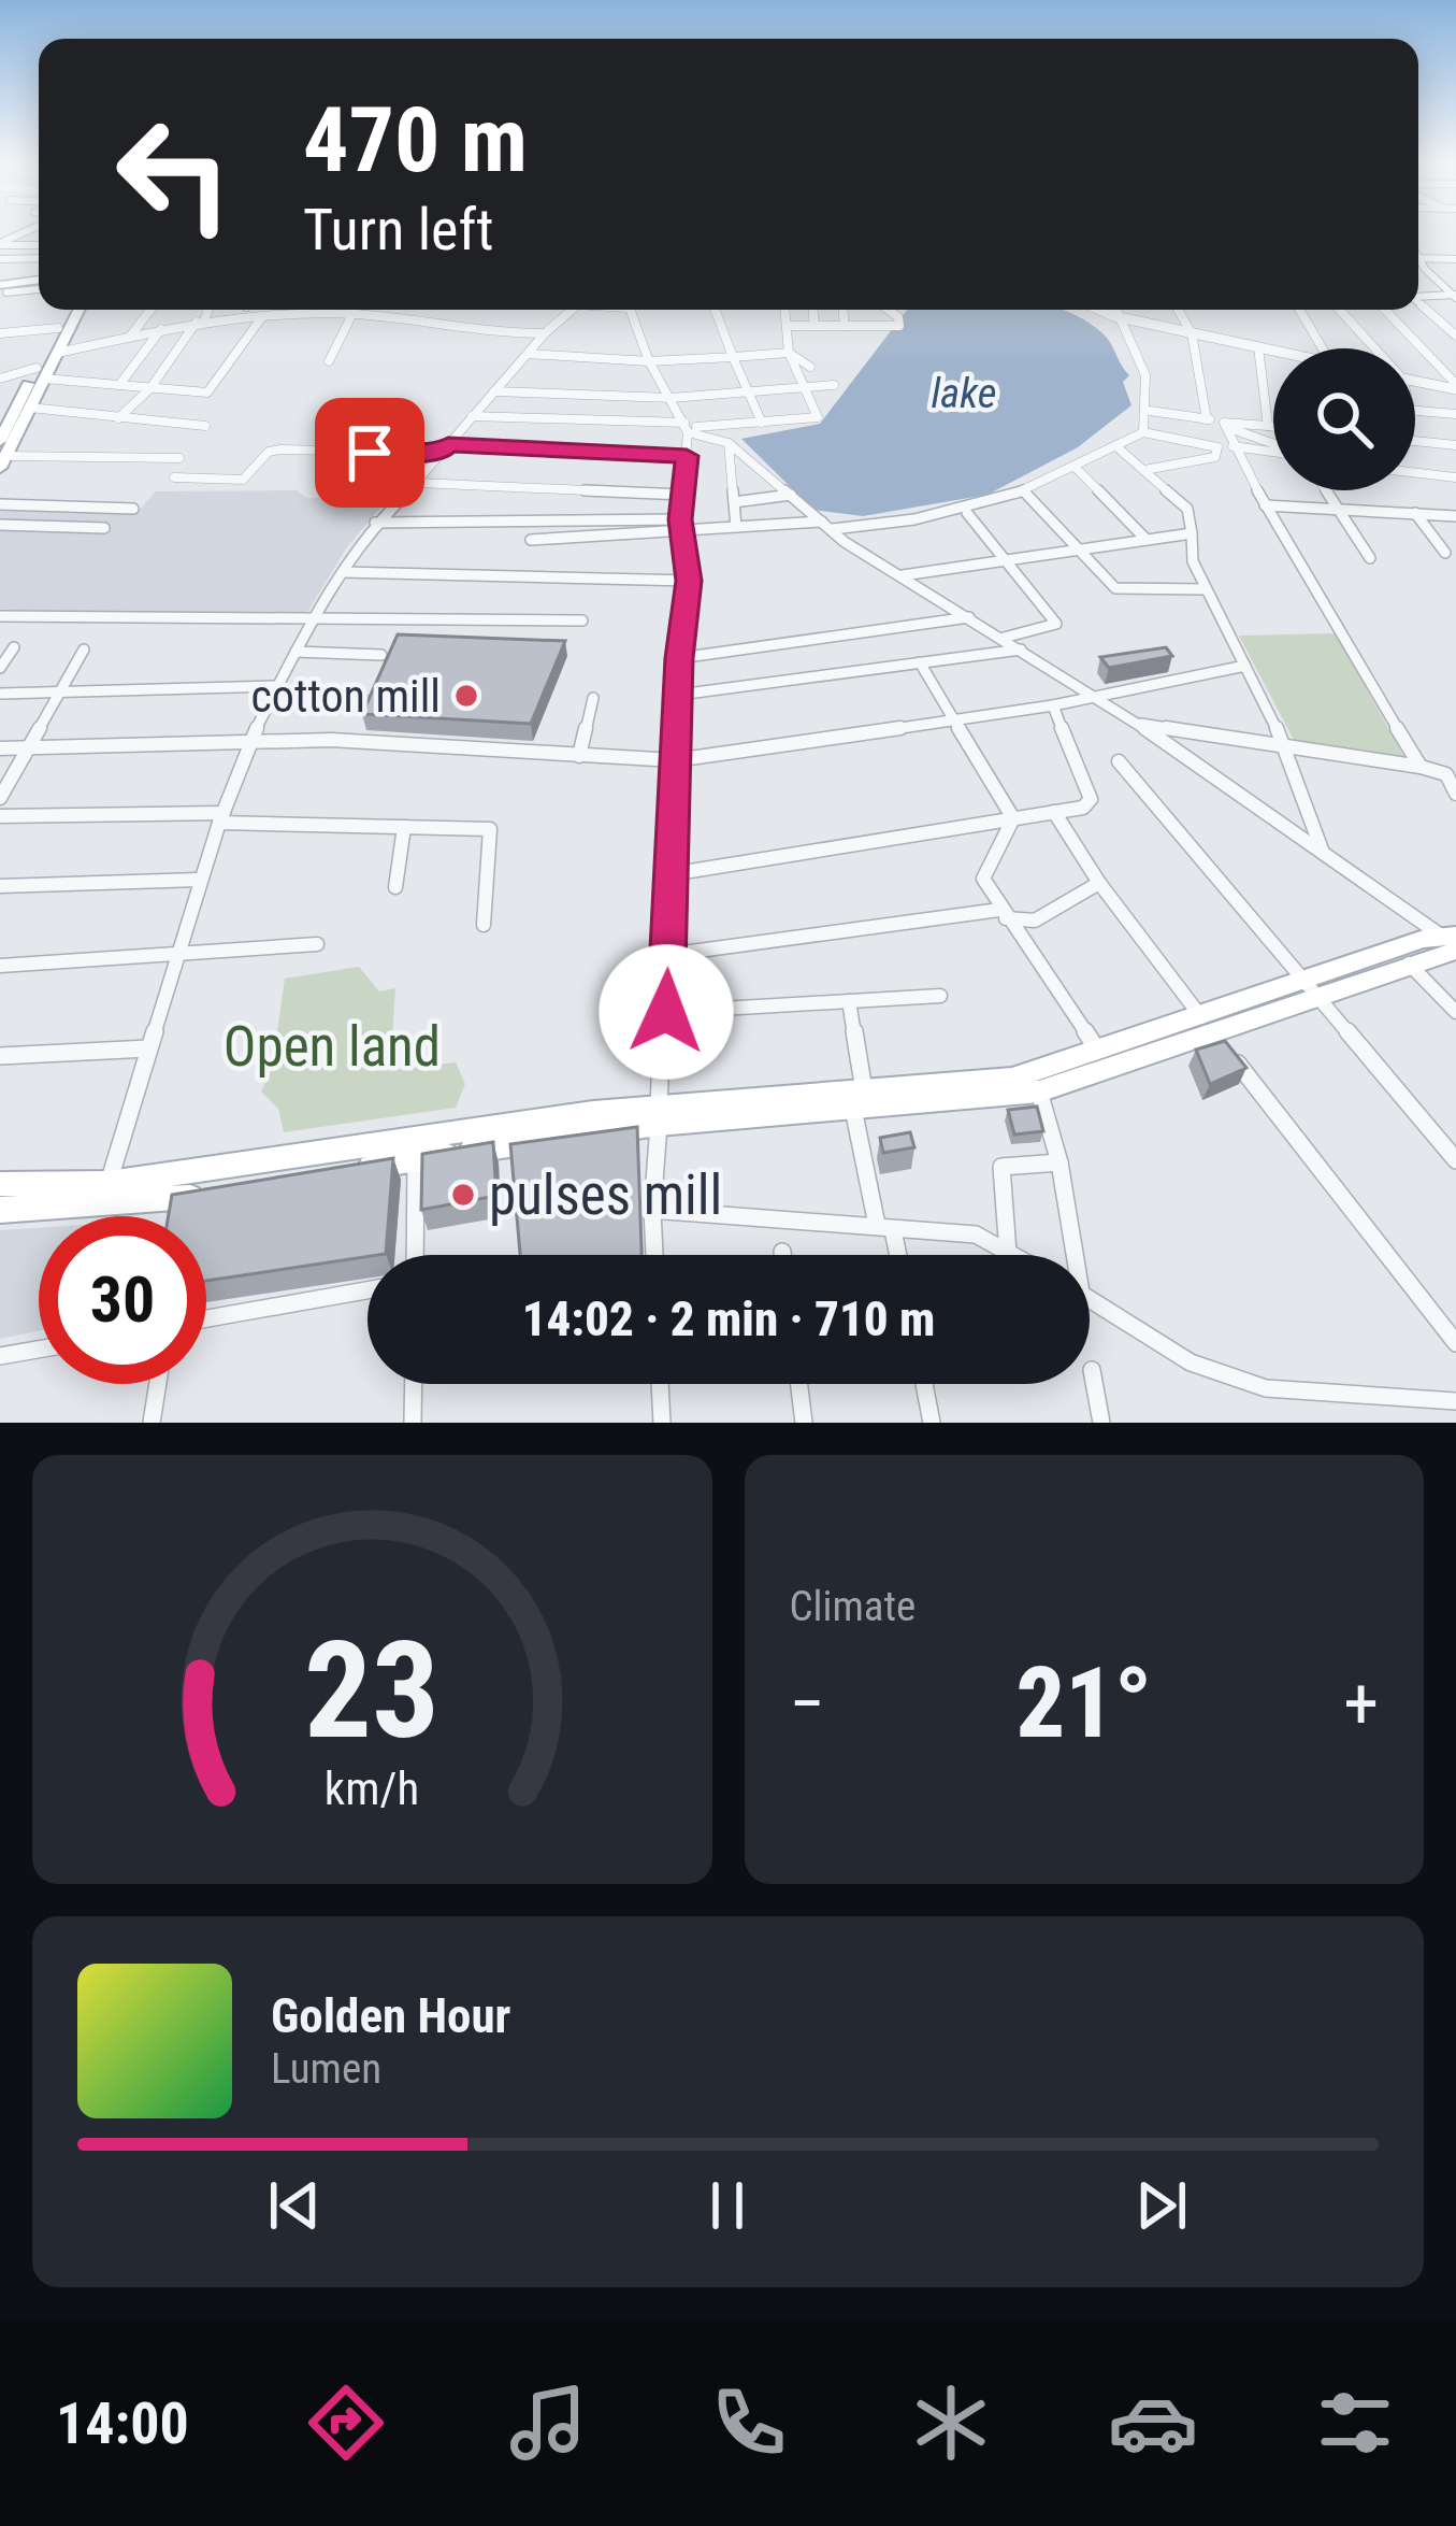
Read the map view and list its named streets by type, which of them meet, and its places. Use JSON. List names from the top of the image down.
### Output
{
  "water": ["lake"],
  "parks": ["Open land"],
  "places": ["cotton mill", "pulses mill"],
  "page": {
    "turn": ["470 m", "Turn left"],
    "limit": "30",
    "trip": "14:02 · 2 min · 710 m",
    "tile": "Climate",
    "heat": ["−", "21°", "+"],
    "song": ["Golden Hour", "Lumen"],
    "tabs": "14:00",
    "gauge": ["23", "km/h"]
  }
}
